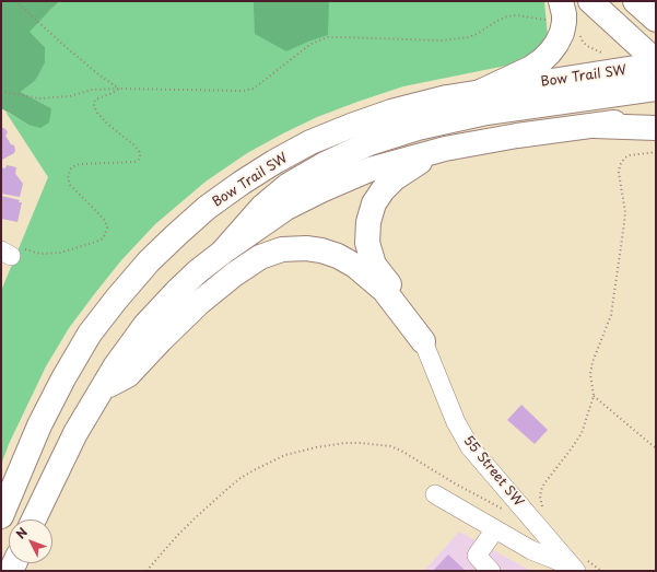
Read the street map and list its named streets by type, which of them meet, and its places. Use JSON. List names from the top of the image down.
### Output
{
  "streets": {
    "main road": ["Bow Trail SW"],
    "street": ["55 Street SW"]
  },
  "north": "top left"
}
